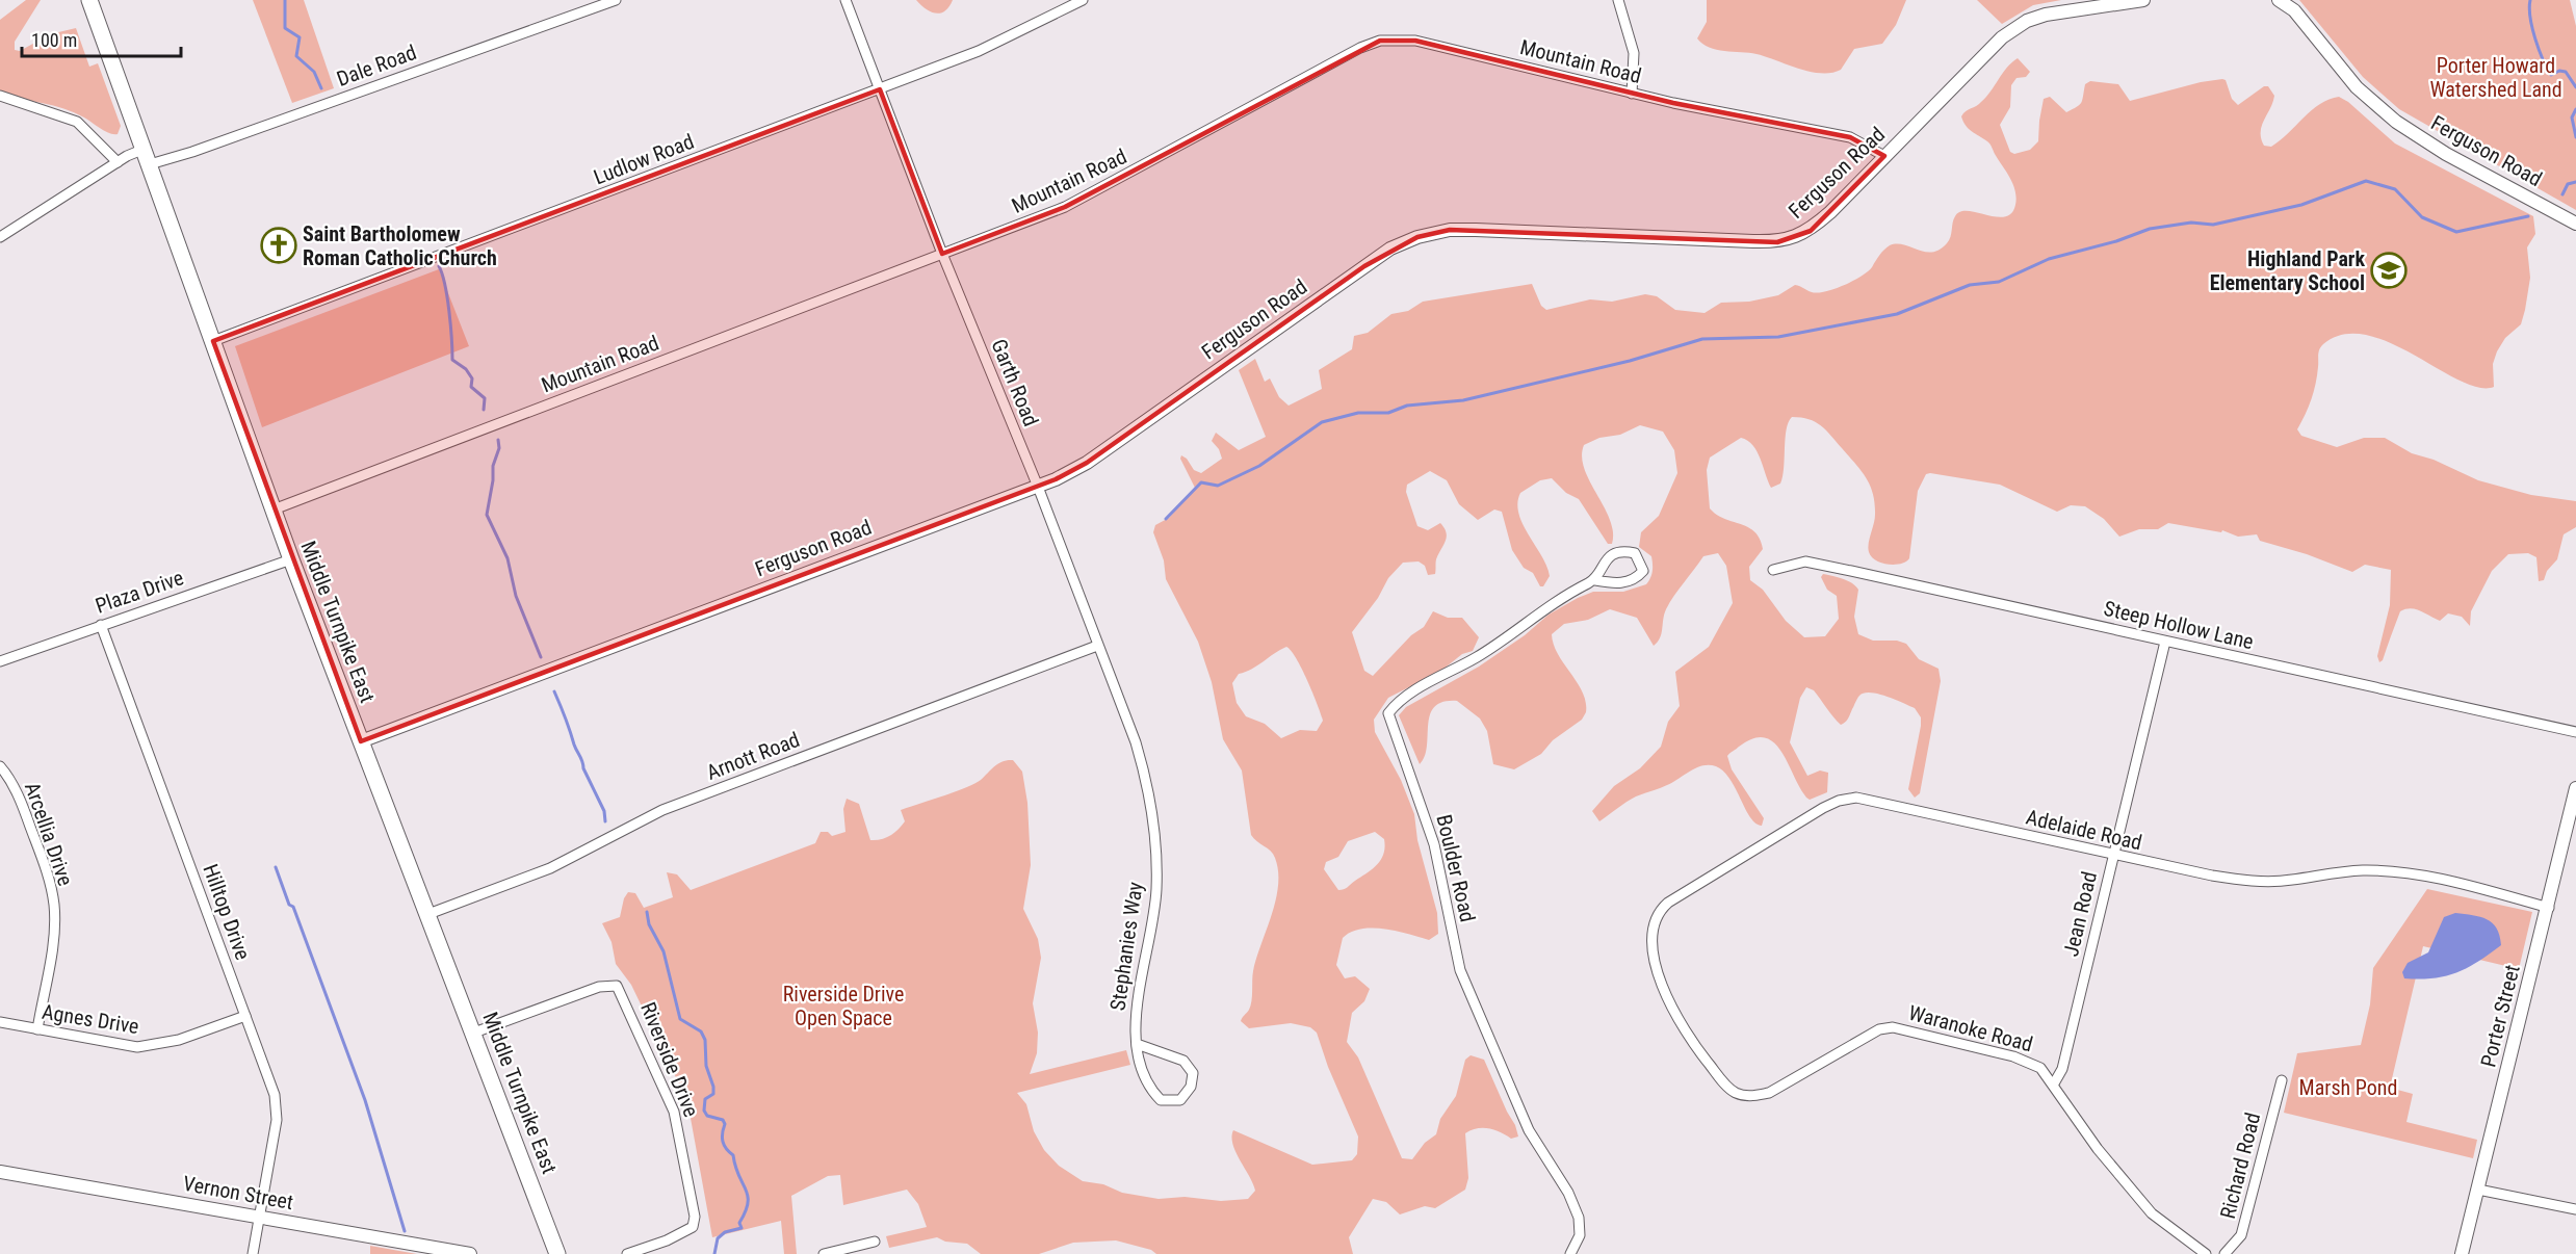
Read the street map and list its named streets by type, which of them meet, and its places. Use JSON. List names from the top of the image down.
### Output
{
  "streets": {
    "main road": ["Middle Turnpike East"],
    "street": [
      "Mountain Road",
      "Dale Road",
      "Ferguson Road",
      "Ludlow Road",
      "Garth Road",
      "Plaza Drive",
      "Steep Hollow Lane",
      "Arnott Road",
      "Adelaide Road",
      "Arcellia Drive",
      "Boulder Road",
      "Hilltop Drive",
      "Jean Road",
      "Stephanies Way",
      "Porter Street",
      "Agnes Drive",
      "Waranoke Road",
      "Riverside Drive",
      "Richard Road",
      "Vernon Street"
    ]
  },
  "crossings": [
    ["Mountain Road", "Ferguson Road"],
    ["Mountain Road", "Garth Road"],
    ["Mountain Road", "Middle Turnpike East"],
    ["Dale Road", "Middle Turnpike East"],
    ["Ferguson Road", "Garth Road"],
    ["Ferguson Road", "Middle Turnpike East"],
    ["Ludlow Road", "Garth Road"],
    ["Ludlow Road", "Middle Turnpike East"],
    ["Garth Road", "Arnott Road"],
    ["Garth Road", "Stephanies Way"],
    ["Plaza Drive", "Middle Turnpike East"],
    ["Plaza Drive", "Hilltop Drive"],
    ["Middle Turnpike East", "Arnott Road"],
    ["Middle Turnpike East", "Riverside Drive"],
    ["Steep Hollow Lane", "Jean Road"],
    ["Adelaide Road", "Jean Road"],
    ["Adelaide Road", "Porter Street"],
    ["Adelaide Road", "Waranoke Road"],
    ["Arcellia Drive", "Agnes Drive"],
    ["Hilltop Drive", "Agnes Drive"],
    ["Hilltop Drive", "Vernon Street"],
    ["Jean Road", "Waranoke Road"]
  ],
  "parks": ["Porter Howard Watershed Land", "Riverside Drive Open Space", "Marsh Pond"],
  "places": {
    "church": ["Saint Bartholomew Roman Catholic Church"],
    "school or university": ["Highland Park Elementary School"]
  },
  "scale_bar": "100 m"
}
